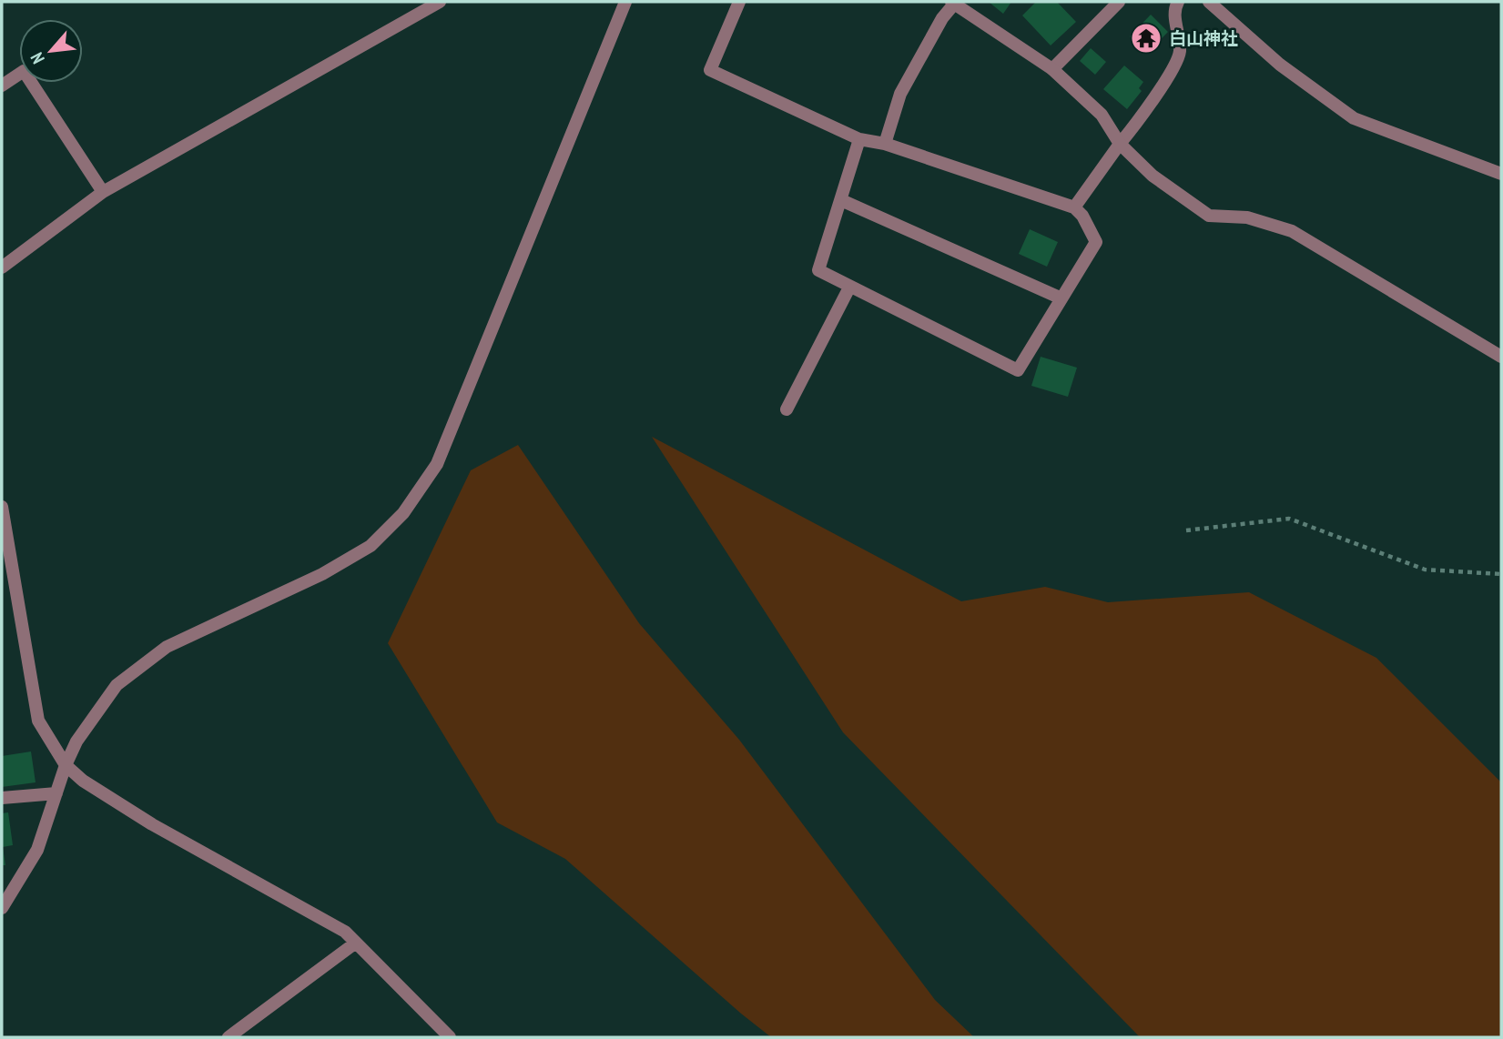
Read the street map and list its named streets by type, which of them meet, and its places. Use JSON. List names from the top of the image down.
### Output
{
  "places": {
    "temple": ["白山神社"]
  },
  "north": "bottom left"
}
